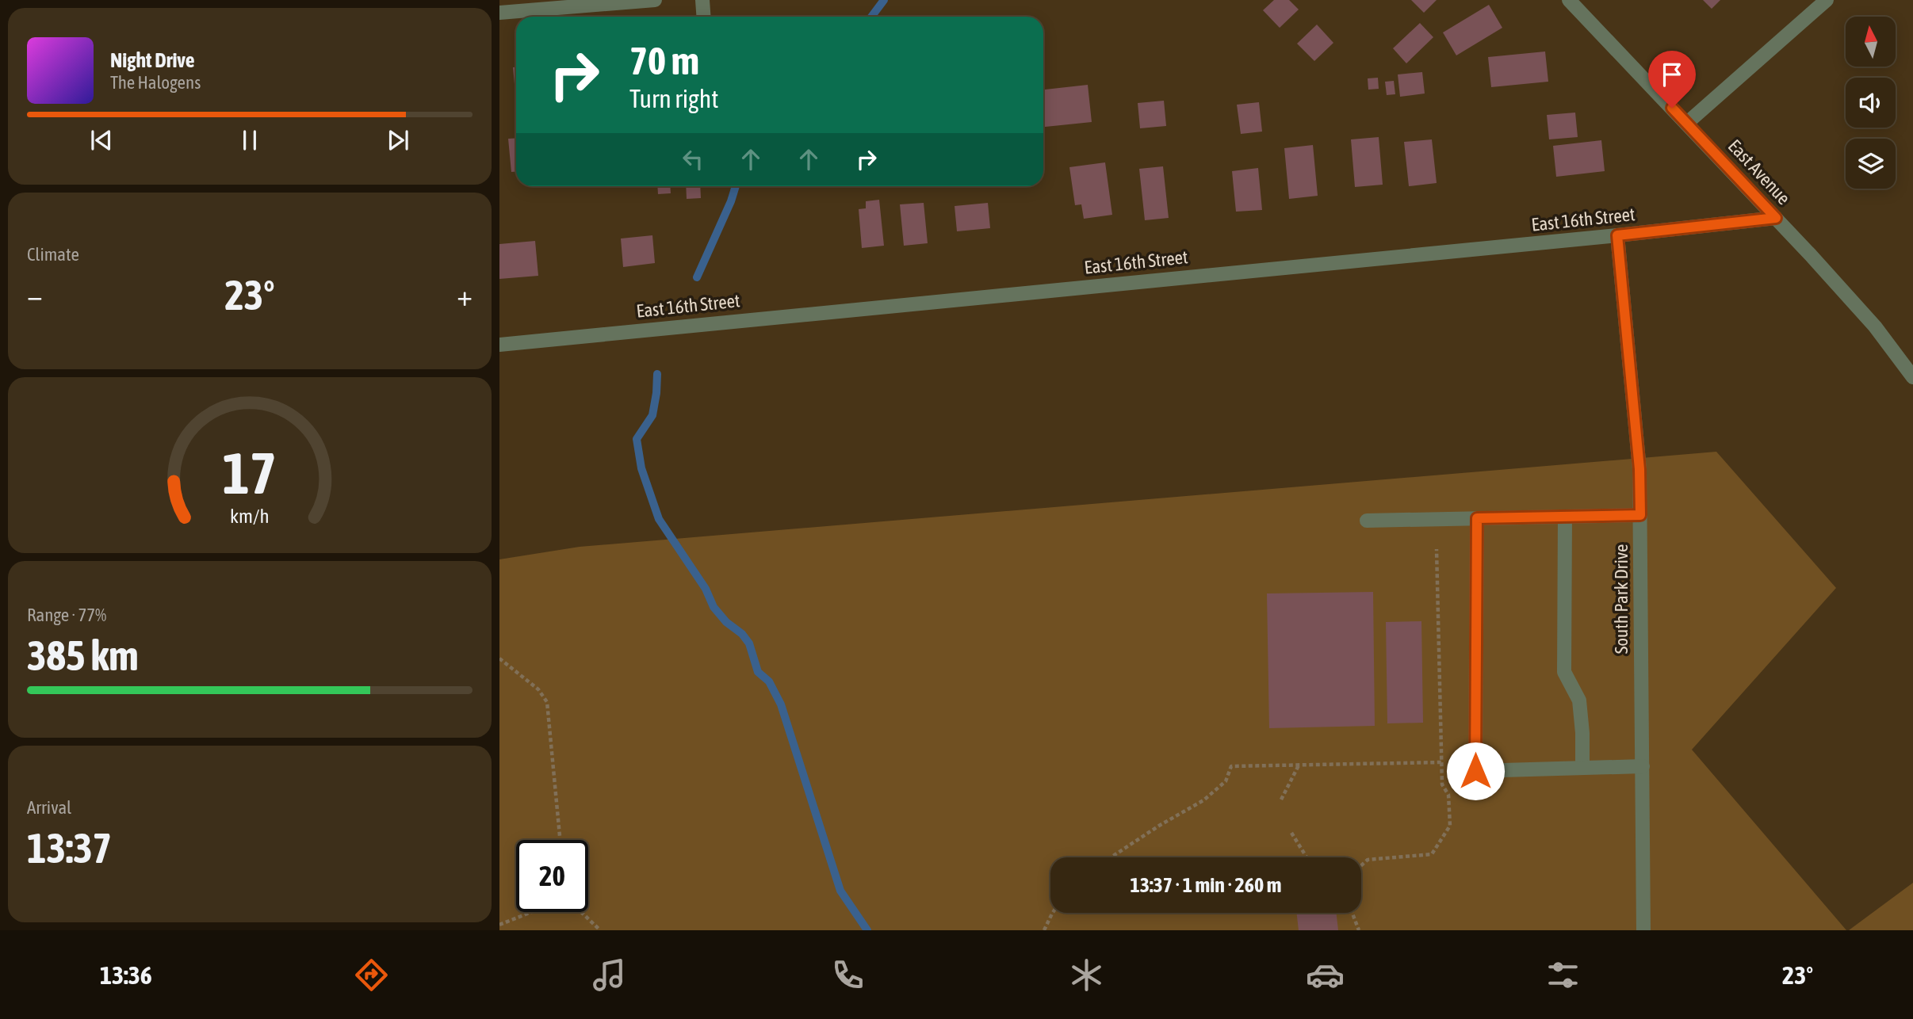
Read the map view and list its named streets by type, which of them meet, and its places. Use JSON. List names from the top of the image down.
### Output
{
  "streets": {
    "street": ["East Avenue", "East 16th Street", "South Park Drive"]
  },
  "crossings": [
    ["East Avenue", "East 16th Street"],
    ["East 16th Street", "South Park Drive"]
  ],
  "north": "top",
  "page": {
    "turn": ["70 m", "Turn right"],
    "song": ["Night Drive", "The Halogens"],
    "tile": [
      "Climate",
      ["Range · 77%", "385 km"],
      ["Arrival", "13:37"]
    ],
    "heat": ["−", "23°", "+"],
    "limit": "20",
    "trip": "13:37 · 1 min · 260 m",
    "tabs": ["13:36", "23°"],
    "gauge": ["17", "km/h"]
  }
}
